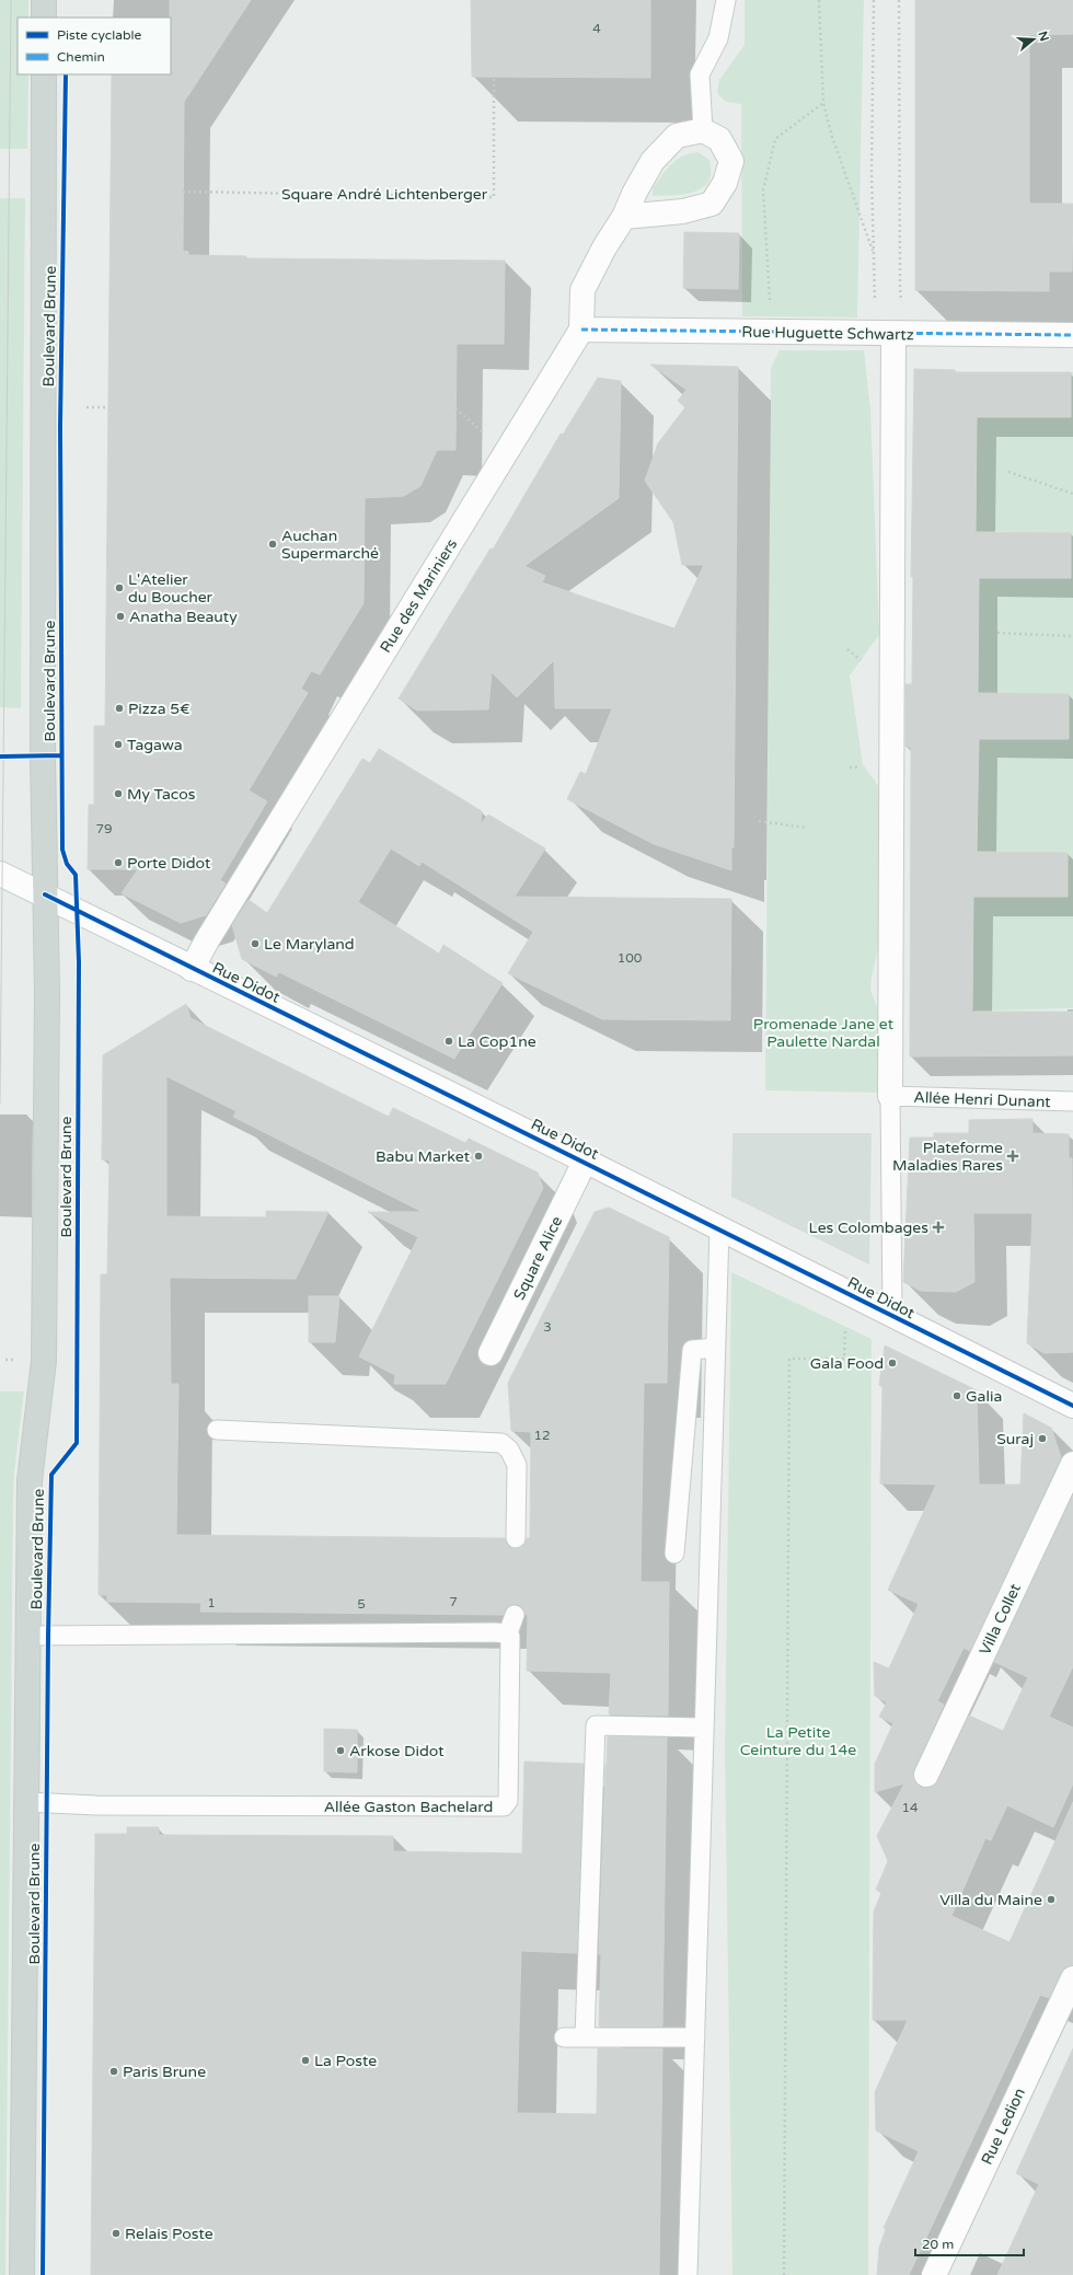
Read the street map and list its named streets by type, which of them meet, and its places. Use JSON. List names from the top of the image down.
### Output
{
  "streets": {
    "main road": ["Boulevard Brune"],
    "street": [
      "Rue Huguette Schwartz",
      "Rue des Mariniers",
      "Rue Didot",
      "Square Alice",
      "Villa Collet",
      "Rue Ledion"
    ],
    "lane": ["Allée Henri Dunant", "Allée Gaston Bachelard"],
    "path": ["Square André Lichtenberger"]
  },
  "crossings": [
    ["Boulevard Brune", "Rue Didot"],
    ["Boulevard Brune", "Allée Gaston Bachelard"],
    ["Rue Huguette Schwartz", "Rue des Mariniers"],
    ["Rue des Mariniers", "Rue Didot"],
    ["Rue Didot", "Square Alice"]
  ],
  "parks": ["Promenade Jane et Paulette Nardal", "La Petite Ceinture du 14e"],
  "places": {
    "other": [
      "Auchan Supermarché",
      "L'Atelier du Boucher",
      "Anatha Beauty",
      "Pizza 5€",
      "Tagawa",
      "My Tacos",
      "Porte Didot",
      "Le Maryland",
      "La Cop1ne",
      "Babu Market",
      "Gala Food",
      "Galia",
      "Suraj",
      "Arkose Didot",
      "Villa du Maine",
      "La Poste",
      "Paris Brune",
      "Relais Poste"
    ],
    "health": ["Plateforme Maladies Rares", "Les Colombages"]
  },
  "house_numbers": [
    "4",
    "79",
    "100",
    "3",
    "12",
    "7",
    "1",
    "5",
    "14"
  ],
  "legend": ["Piste cyclable", "Chemin"],
  "scale_bar": "20 m",
  "north": "right"
}
